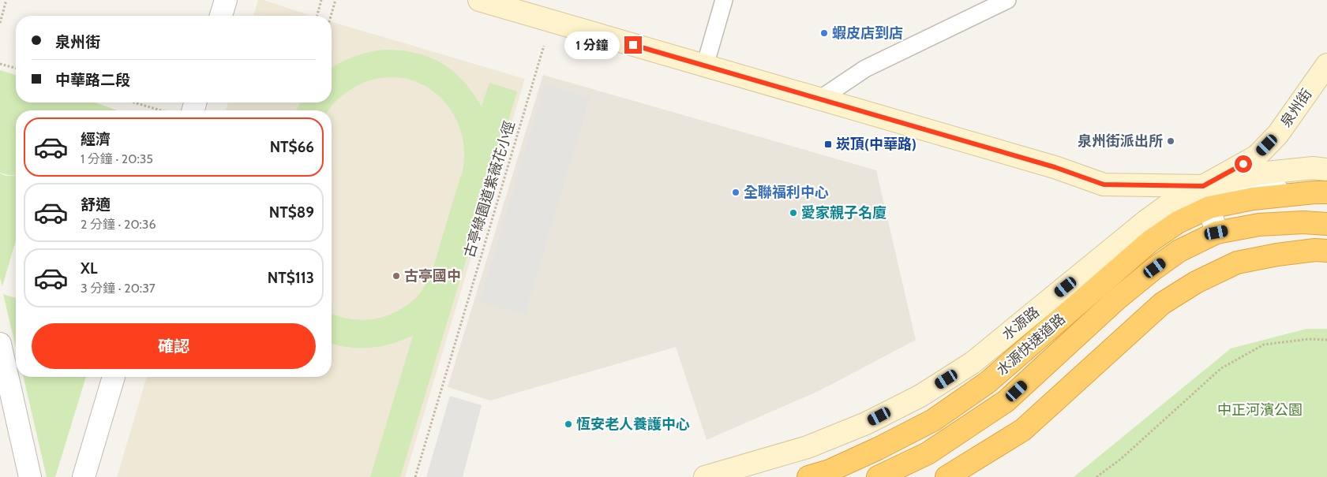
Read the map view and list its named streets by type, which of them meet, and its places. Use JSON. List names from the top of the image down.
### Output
{
  "streets": {
    "highway": ["水源快速道路"],
    "street": ["泉州街", "水源路"],
    "path": ["古亭綠園道紫薇花小徑"]
  },
  "crossings": [
    ["泉州街", "水源路"],
    ["泉州街", "水源快速道路"],
    ["水源路", "水源快速道路"]
  ],
  "parks": ["中正河濱公園"],
  "places": {
    "other": [
      "蝦皮店到店",
      "泉州街派出所",
      "全聯福利中心",
      "愛家親子名廈",
      "古亭國中",
      "恆安老人養護中心"
    ],
    "transit": ["崁頂(中華路)"]
  },
  "page": {
    "banner": ["泉州街", "中華路二段"],
    "bubble": "1 分鐘",
    "list": [
      {
        "name": "經濟",
        "note": "1 分鐘 · 20:35",
        "value": "NT$66"
      },
      {
        "name": "舒適",
        "note": "2 分鐘 · 20:36",
        "value": "NT$89"
      },
      {
        "name": "XL",
        "note": "3 分鐘 · 20:37",
        "value": "NT$113"
      }
    ],
    "buttons": "確認"
  }
}
